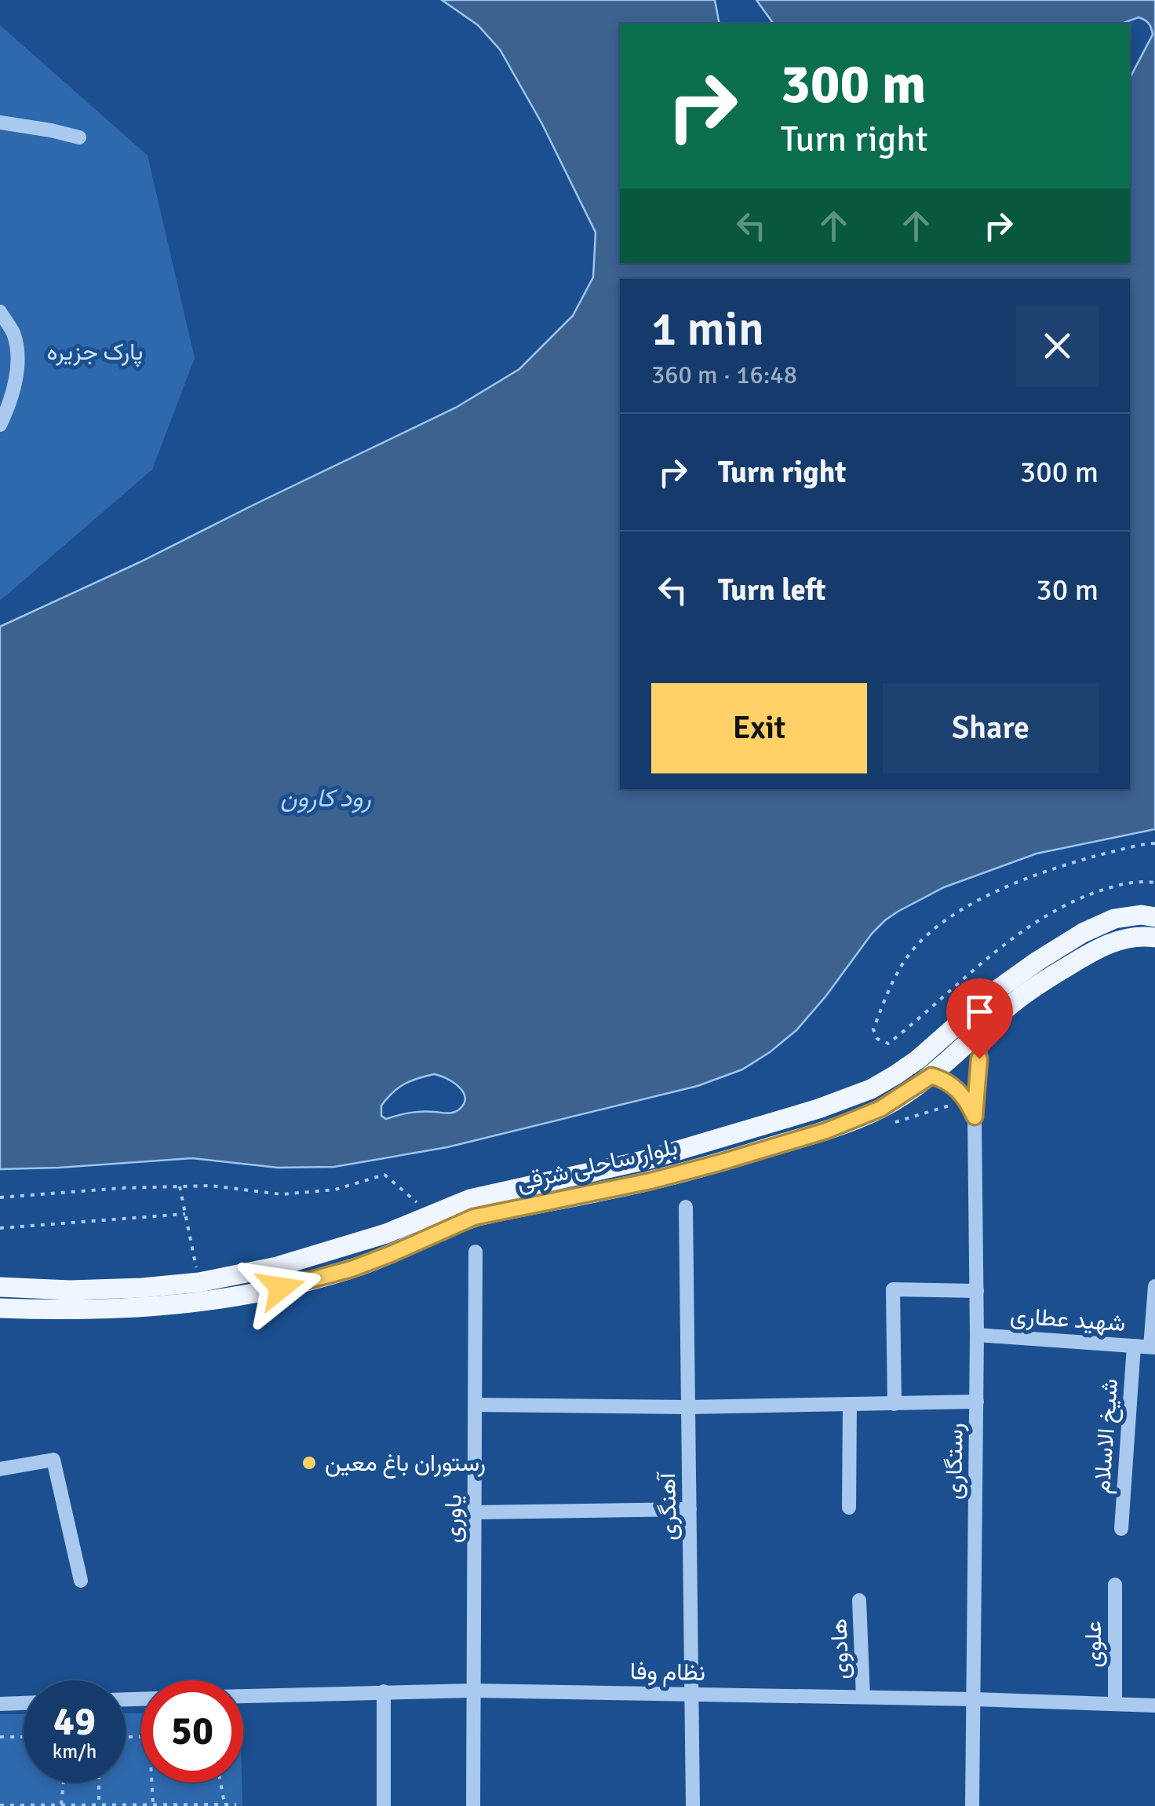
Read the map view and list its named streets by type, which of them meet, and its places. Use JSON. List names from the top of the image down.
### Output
{
  "streets": {
    "main road": ["بلوار ساحلی شرقی"],
    "street": [
      "شهید عطاری",
      "شیخ الاسلام",
      "رستگاری",
      "آهنگری",
      "یاوری",
      "علوی",
      "هادوی",
      "نظام وفا"
    ]
  },
  "crossings": [
    ["بلوار ساحلی شرقی", "رستگاری"],
    ["شهید عطاری", "شیخ الاسلام"],
    ["شهید عطاری", "رستگاری"],
    ["رستگاری", "نظام وفا"],
    ["آهنگری", "نظام وفا"],
    ["یاوری", "نظام وفا"],
    ["علوی", "نظام وفا"],
    ["هادوی", "نظام وفا"]
  ],
  "water": ["رود کارون"],
  "parks": ["پارک جزیره"],
  "places": ["رستوران باغ معین"],
  "page": {
    "turn": ["300 m", "Turn right"],
    "heading": ["1 min", "360 m · 16:48"],
    "list": [
      {
        "name": "Turn right",
        "value": "300 m"
      },
      {
        "name": "Turn left",
        "value": "30 m"
      }
    ],
    "buttons": ["Exit", "Share"],
    "speed": "49 km/h",
    "limit": "50"
  }
}
